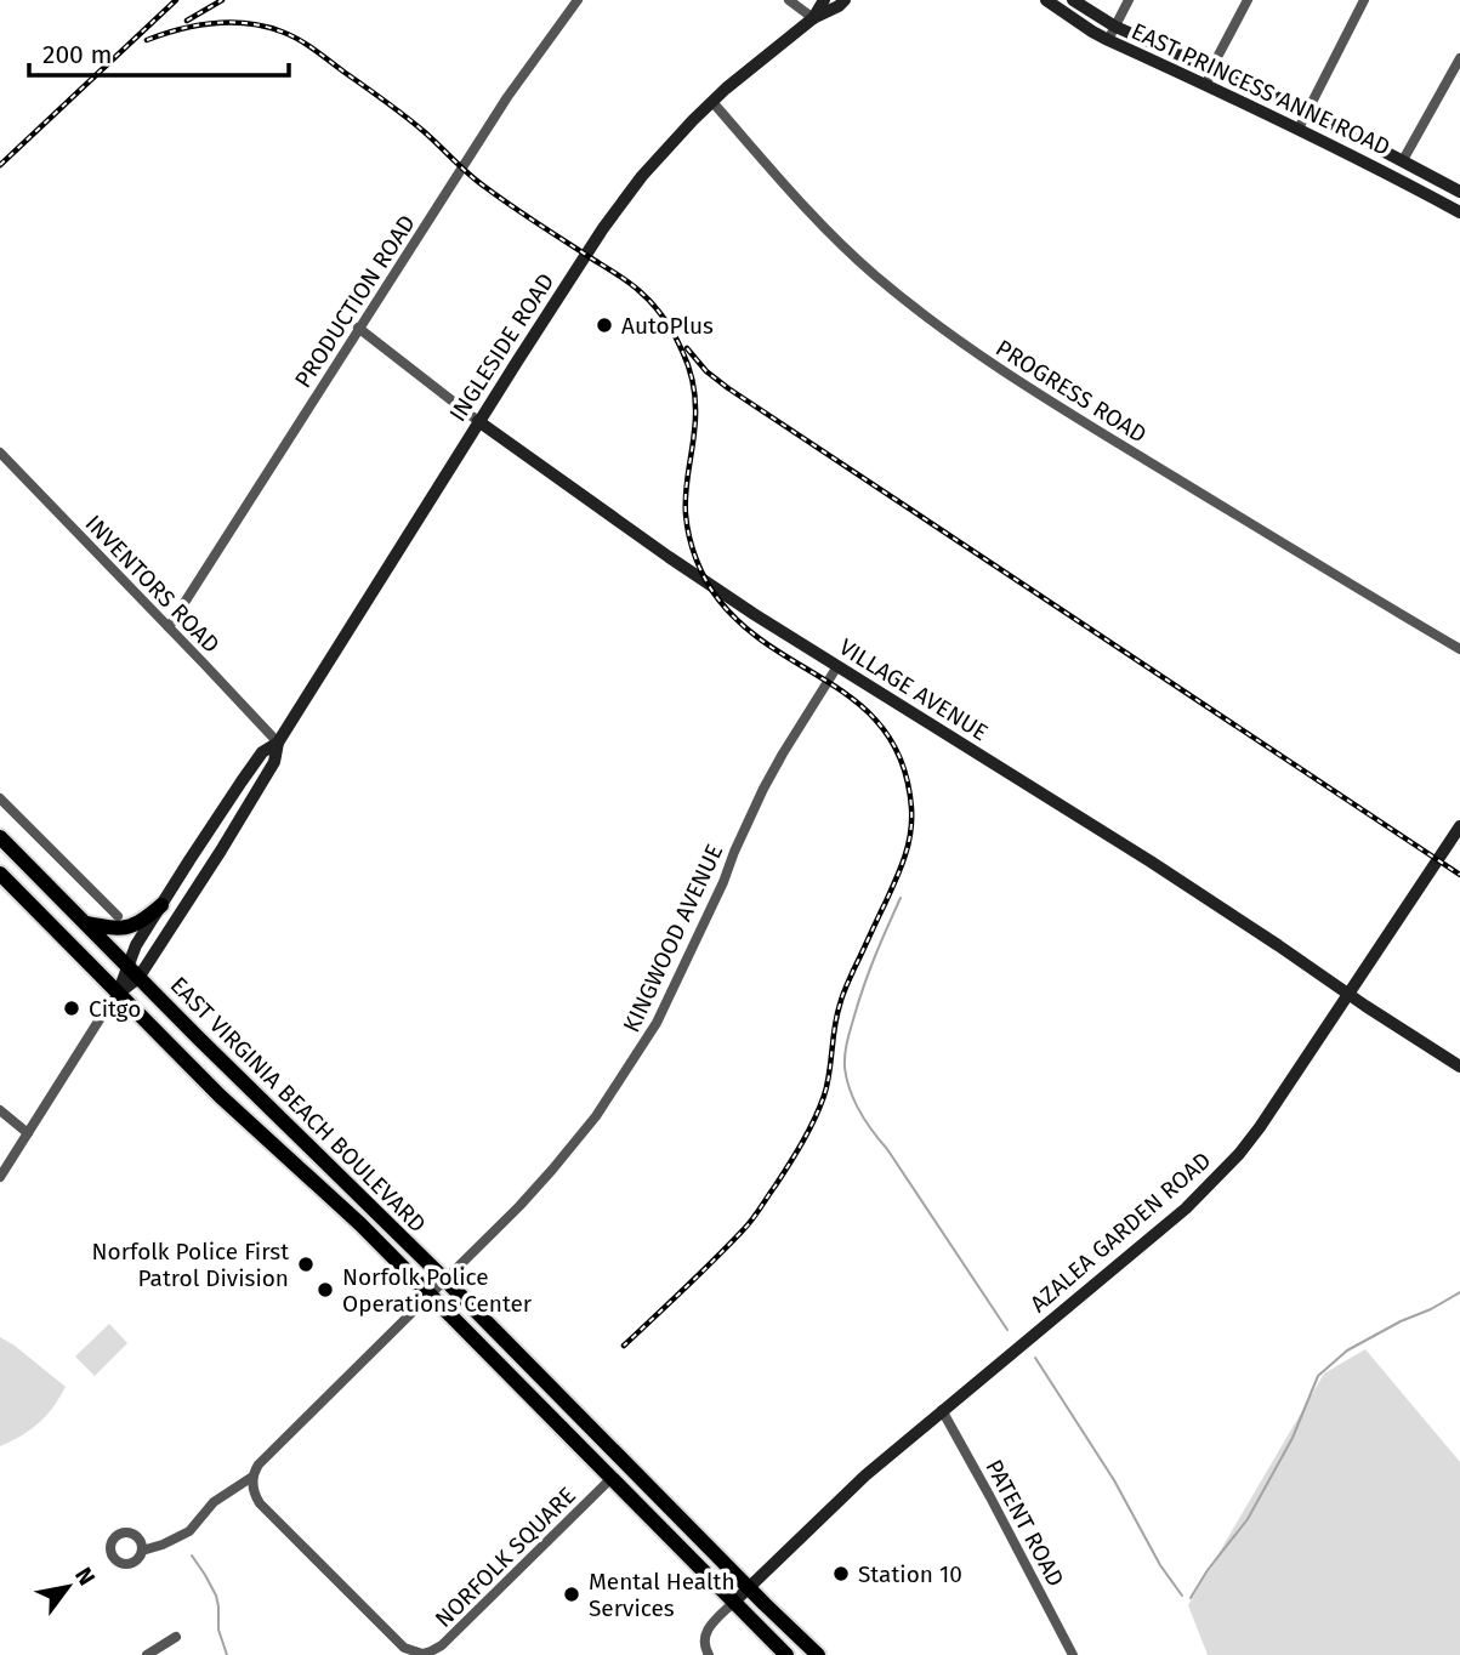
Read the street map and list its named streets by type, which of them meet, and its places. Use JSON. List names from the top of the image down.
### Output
{
  "streets": {
    "main road": ["EAST VIRGINIA BEACH BOULEVARD"],
    "street": [
      "EAST PRINCESS ANNE ROAD",
      "PRODUCTION ROAD",
      "INGLESIDE ROAD",
      "PROGRESS ROAD",
      "INVENTORS ROAD",
      "VILLAGE AVENUE",
      "KINGWOOD AVENUE",
      "AZALEA GARDEN ROAD",
      "PATENT ROAD",
      "NORFOLK SQUARE"
    ]
  },
  "crossings": [
    ["PRODUCTION ROAD", "INVENTORS ROAD"],
    ["PRODUCTION ROAD", "VILLAGE AVENUE"],
    ["INGLESIDE ROAD", "PROGRESS ROAD"],
    ["INGLESIDE ROAD", "INVENTORS ROAD"],
    ["INGLESIDE ROAD", "VILLAGE AVENUE"],
    ["INGLESIDE ROAD", "EAST VIRGINIA BEACH BOULEVARD"],
    ["VILLAGE AVENUE", "KINGWOOD AVENUE"],
    ["VILLAGE AVENUE", "AZALEA GARDEN ROAD"],
    ["KINGWOOD AVENUE", "EAST VIRGINIA BEACH BOULEVARD"],
    ["EAST VIRGINIA BEACH BOULEVARD", "AZALEA GARDEN ROAD"],
    ["EAST VIRGINIA BEACH BOULEVARD", "NORFOLK SQUARE"],
    ["AZALEA GARDEN ROAD", "PATENT ROAD"]
  ],
  "places": [
    "AutoPlus",
    "Citgo",
    "Norfolk Police First Patrol Division",
    "Norfolk Police Operations Center",
    "Station 10",
    "Mental Health Services"
  ],
  "scale_bar": "200 m",
  "north": "top right"
}
